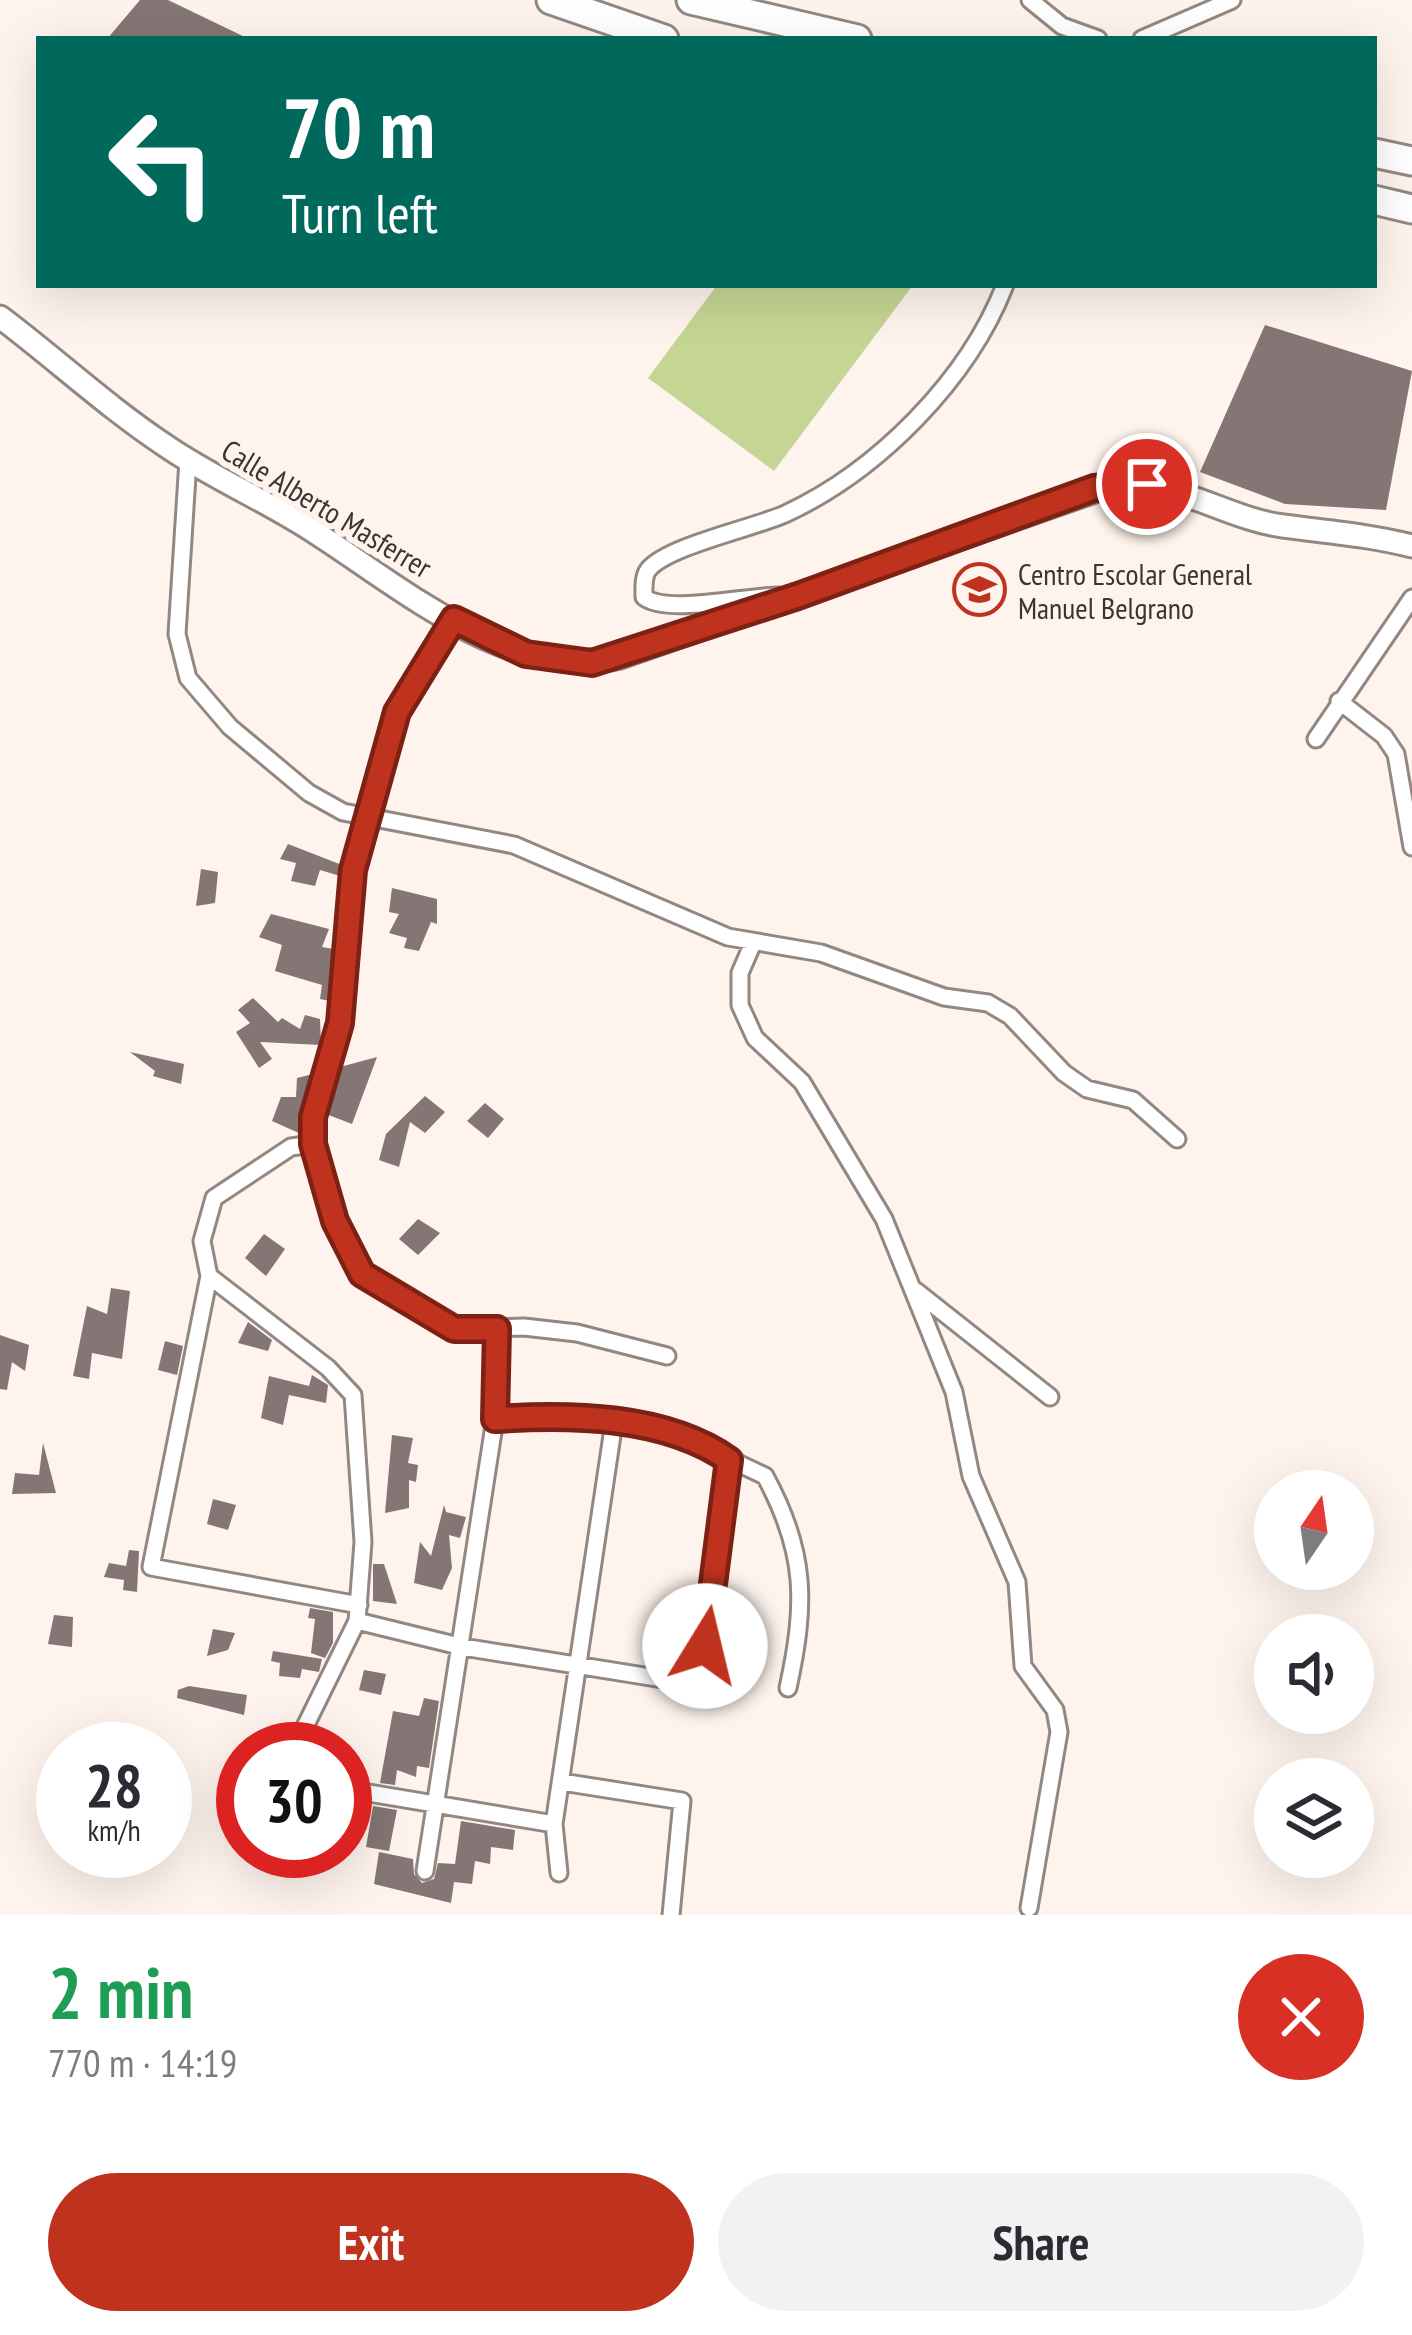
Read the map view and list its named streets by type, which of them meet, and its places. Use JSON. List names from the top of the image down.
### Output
{
  "streets": {
    "main road": ["Calle Alberto Masferrer"]
  },
  "places": {
    "school or university": ["Centro Escolar General Manuel Belgrano"]
  },
  "north": "top",
  "page": {
    "turn": ["70 m", "Turn left"],
    "speed": "28 km/h",
    "limit": "30",
    "heading": ["2 min", "770 m · 14:19"],
    "buttons": ["Exit", "Share"]
  }
}
